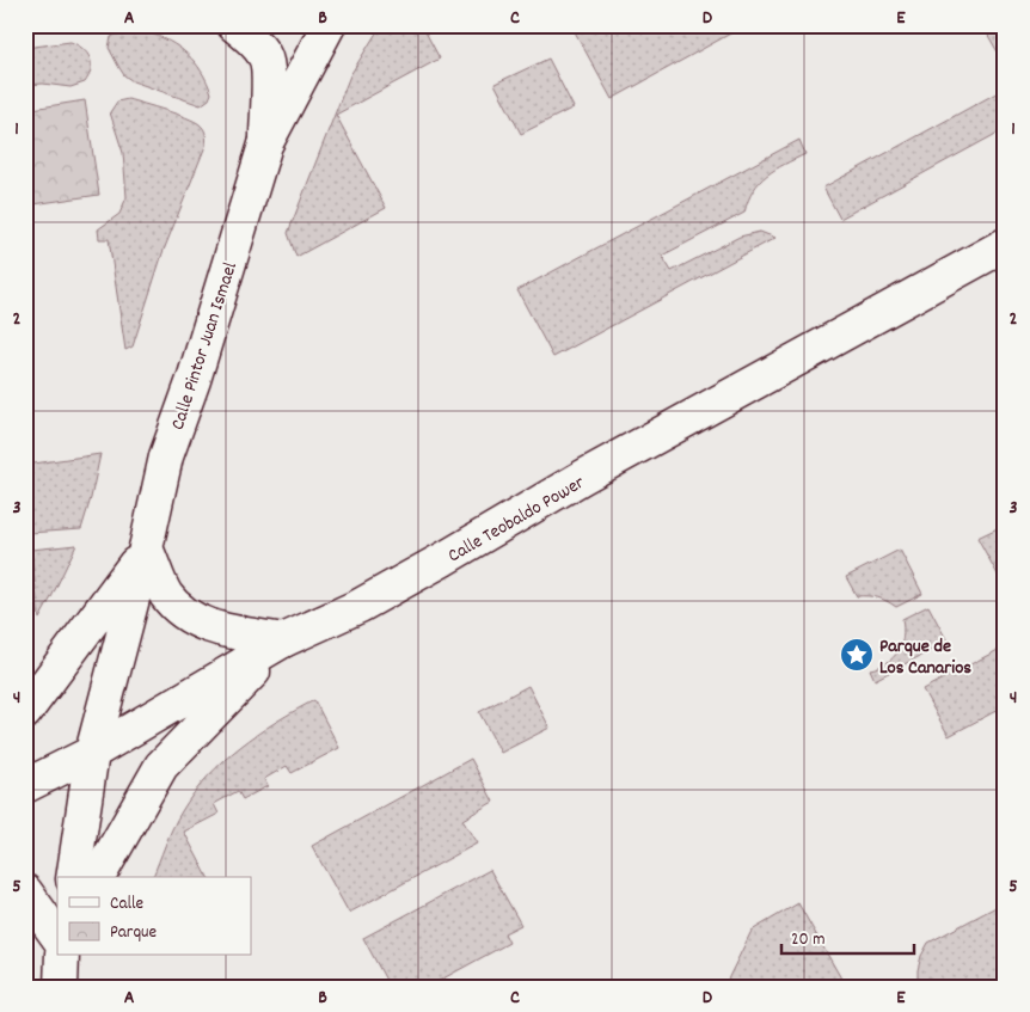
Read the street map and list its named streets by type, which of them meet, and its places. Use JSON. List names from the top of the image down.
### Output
{
  "streets": {
    "street": ["Calle Pintor Juan Ismael", "Calle Teobaldo Power"]
  },
  "crossings": [
    ["Calle Pintor Juan Ismael", "Calle Teobaldo Power"]
  ],
  "places": {
    "place": ["Parque de Los Canarios"]
  },
  "legend": ["Calle", "Parque"],
  "scale_bar": "20 m",
  "grid": {
    "columns": [
      "A",
      "B",
      "C",
      "D",
      "E"
    ],
    "rows": [
      "1",
      "2",
      "3",
      "4",
      "5"
    ]
  }
}
